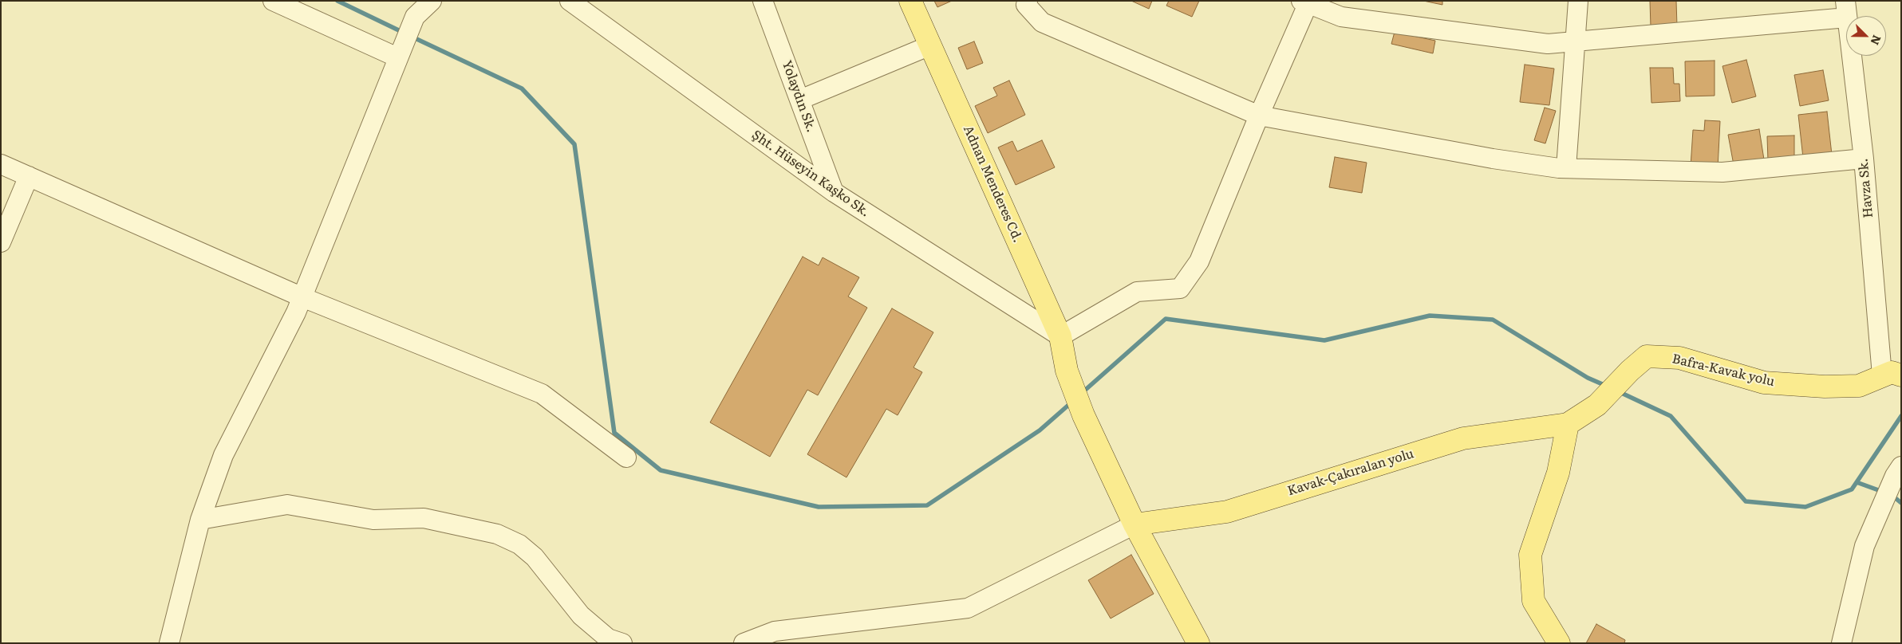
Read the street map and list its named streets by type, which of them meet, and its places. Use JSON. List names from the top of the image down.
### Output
{
  "streets": {
    "main road": ["Adnan Menderes Cd.", "Bafra-Kavak yolu", "Kavak-Çakıralan yolu"],
    "street": ["Yolaydın Sk.", "Şht. Hüseyin Kaşko Sk.", "Havza Sk."]
  },
  "crossings": [
    ["Yolaydın Sk.", "Şht. Hüseyin Kaşko Sk."],
    ["Şht. Hüseyin Kaşko Sk.", "Adnan Menderes Cd."],
    ["Adnan Menderes Cd.", "Kavak-Çakıralan yolu"],
    ["Havza Sk.", "Bafra-Kavak yolu"],
    ["Bafra-Kavak yolu", "Kavak-Çakıralan yolu"]
  ],
  "north": "bottom right"
}
